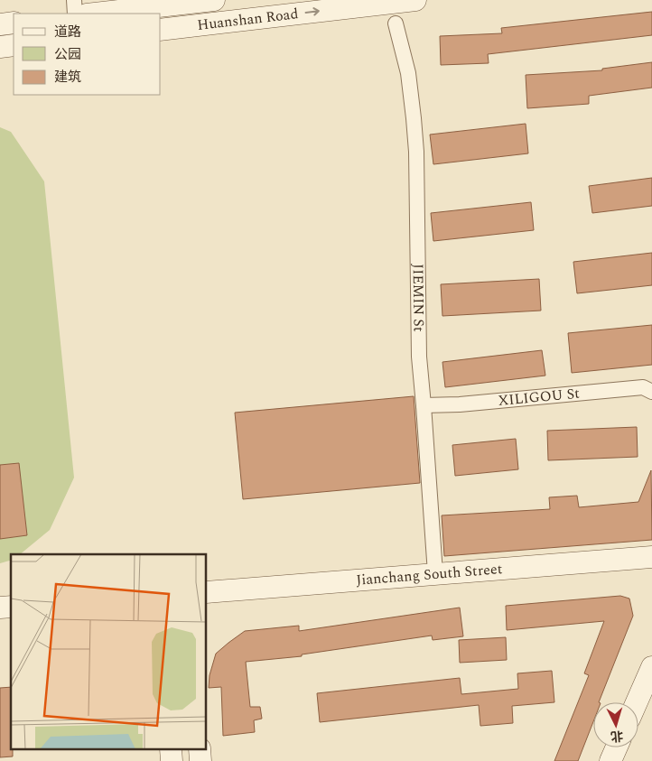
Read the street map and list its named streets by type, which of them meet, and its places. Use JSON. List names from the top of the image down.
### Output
{
  "streets": {
    "street": [
      "Huanshan Road",
      "JIEMIN St",
      "XILIGOU St",
      "Jianchang South Street"
    ]
  },
  "crossings": [
    ["JIEMIN St", "XILIGOU St"],
    ["JIEMIN St", "Jianchang South Street"]
  ],
  "one_way": ["Huanshan Road"],
  "legend": ["道路", "公园", "建筑"],
  "north": "bottom"
}
